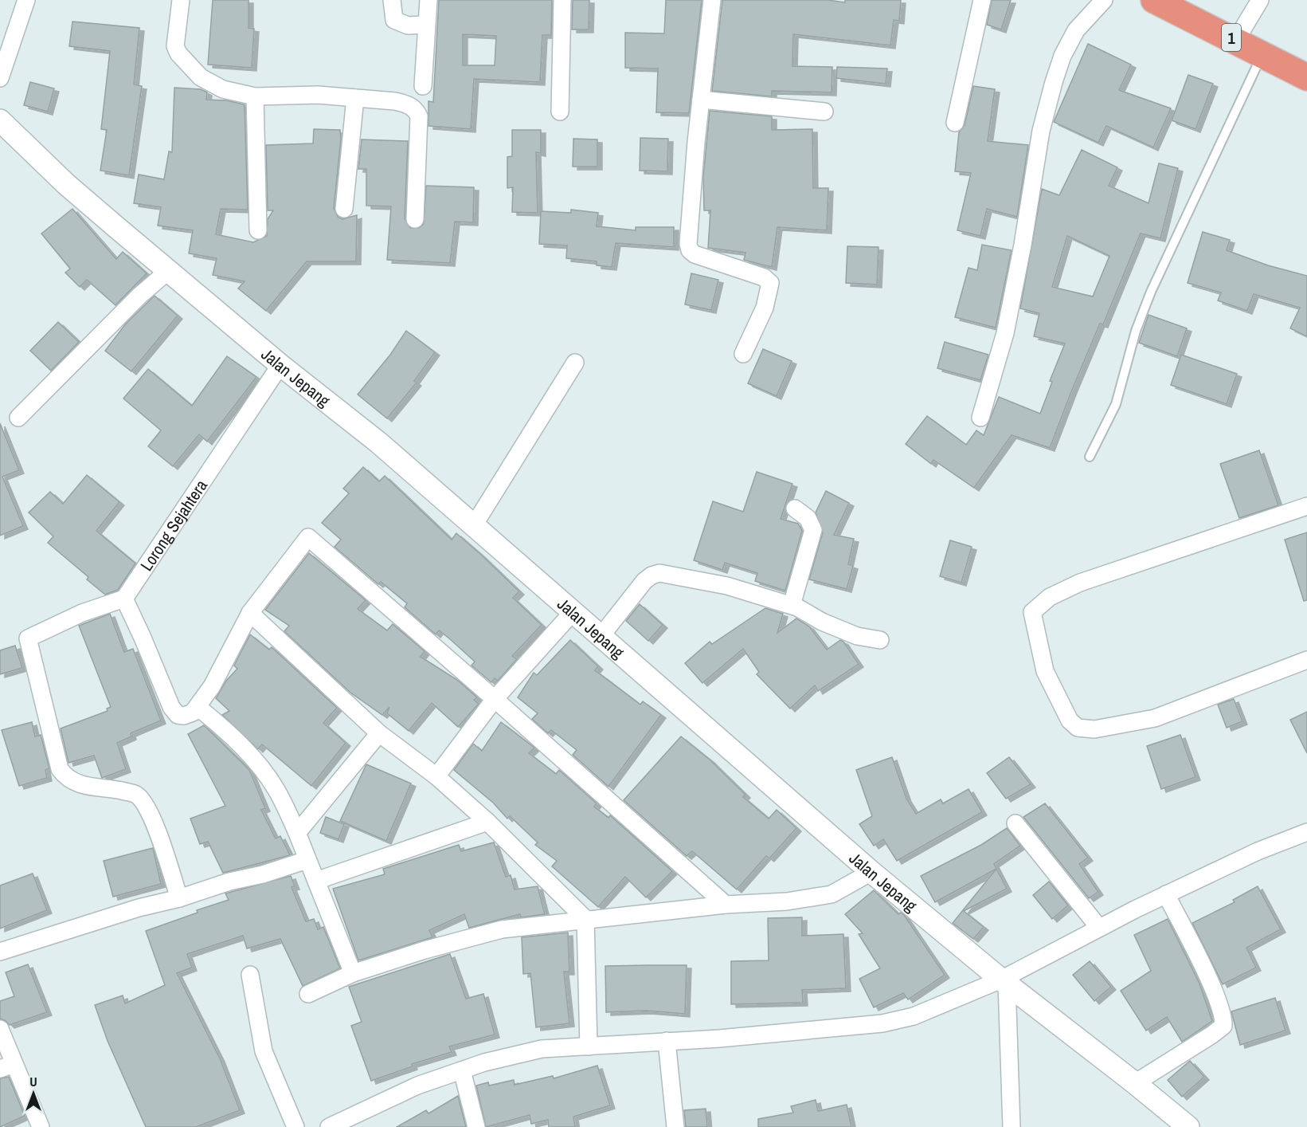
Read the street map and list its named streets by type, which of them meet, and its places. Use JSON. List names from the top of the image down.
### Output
{
  "streets": {
    "highway": ["1"],
    "street": ["Jalan Jepang", "Lorong Sejahtera"]
  },
  "crossings": [
    ["Jalan Jepang", "Lorong Sejahtera"]
  ],
  "north": "top"
}
